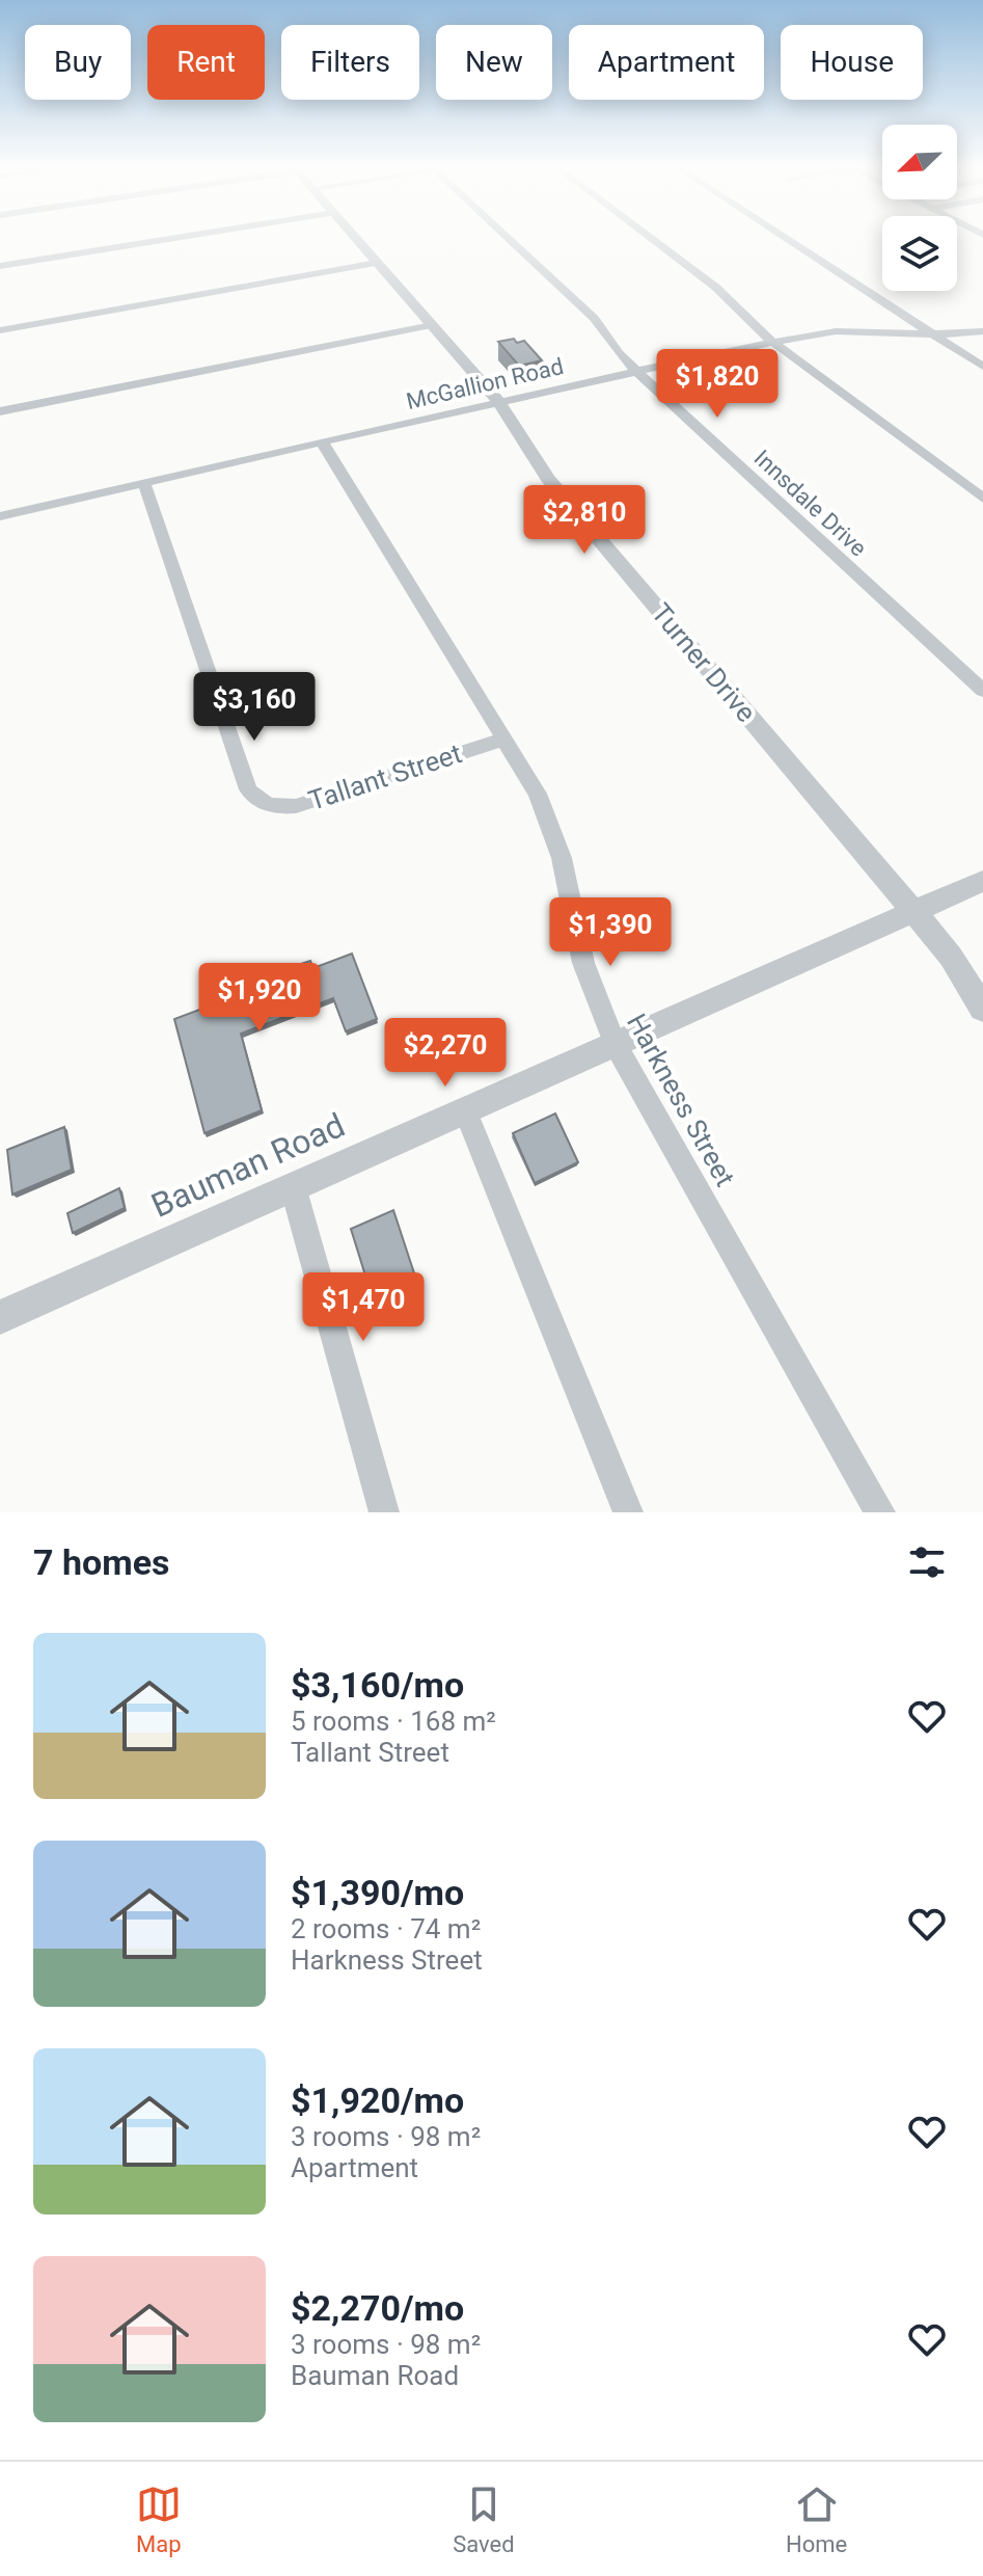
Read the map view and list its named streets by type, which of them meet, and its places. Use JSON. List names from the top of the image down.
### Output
{
  "streets": {
    "street": [
      "McGallion Road",
      "Innsdale Drive",
      "Turner Drive",
      "Tallant Street",
      "Harkness Street",
      "Bauman Road"
    ]
  },
  "crossings": [
    ["McGallion Road", "Innsdale Drive"],
    ["McGallion Road", "Turner Drive"],
    ["McGallion Road", "Tallant Street"],
    ["McGallion Road", "Harkness Street"],
    ["Turner Drive", "Bauman Road"],
    ["Tallant Street", "Harkness Street"],
    ["Harkness Street", "Bauman Road"]
  ],
  "north": "bottom left",
  "page": {
    "chip": [
      "Buy",
      "Rent",
      "Filters",
      "New",
      "Apartment",
      "House"
    ],
    "price": [
      "$1,820",
      "$2,810",
      "$3,160",
      "$1,390",
      "$1,920",
      "$2,270",
      "$1,470"
    ],
    "heading": "7 homes",
    "list": [
      {
        "name": "$3,160/mo",
        "note": "5 rooms · 168 m² · Tallant Street"
      },
      {
        "name": "$1,390/mo",
        "note": "2 rooms · 74 m² · Harkness Street"
      },
      {
        "name": "$1,920/mo",
        "note": "3 rooms · 98 m² · Apartment"
      },
      {
        "name": "$2,270/mo",
        "note": "3 rooms · 98 m² · Bauman Road"
      }
    ],
    "tabs": ["Map", "Saved", "Home"]
  }
}
